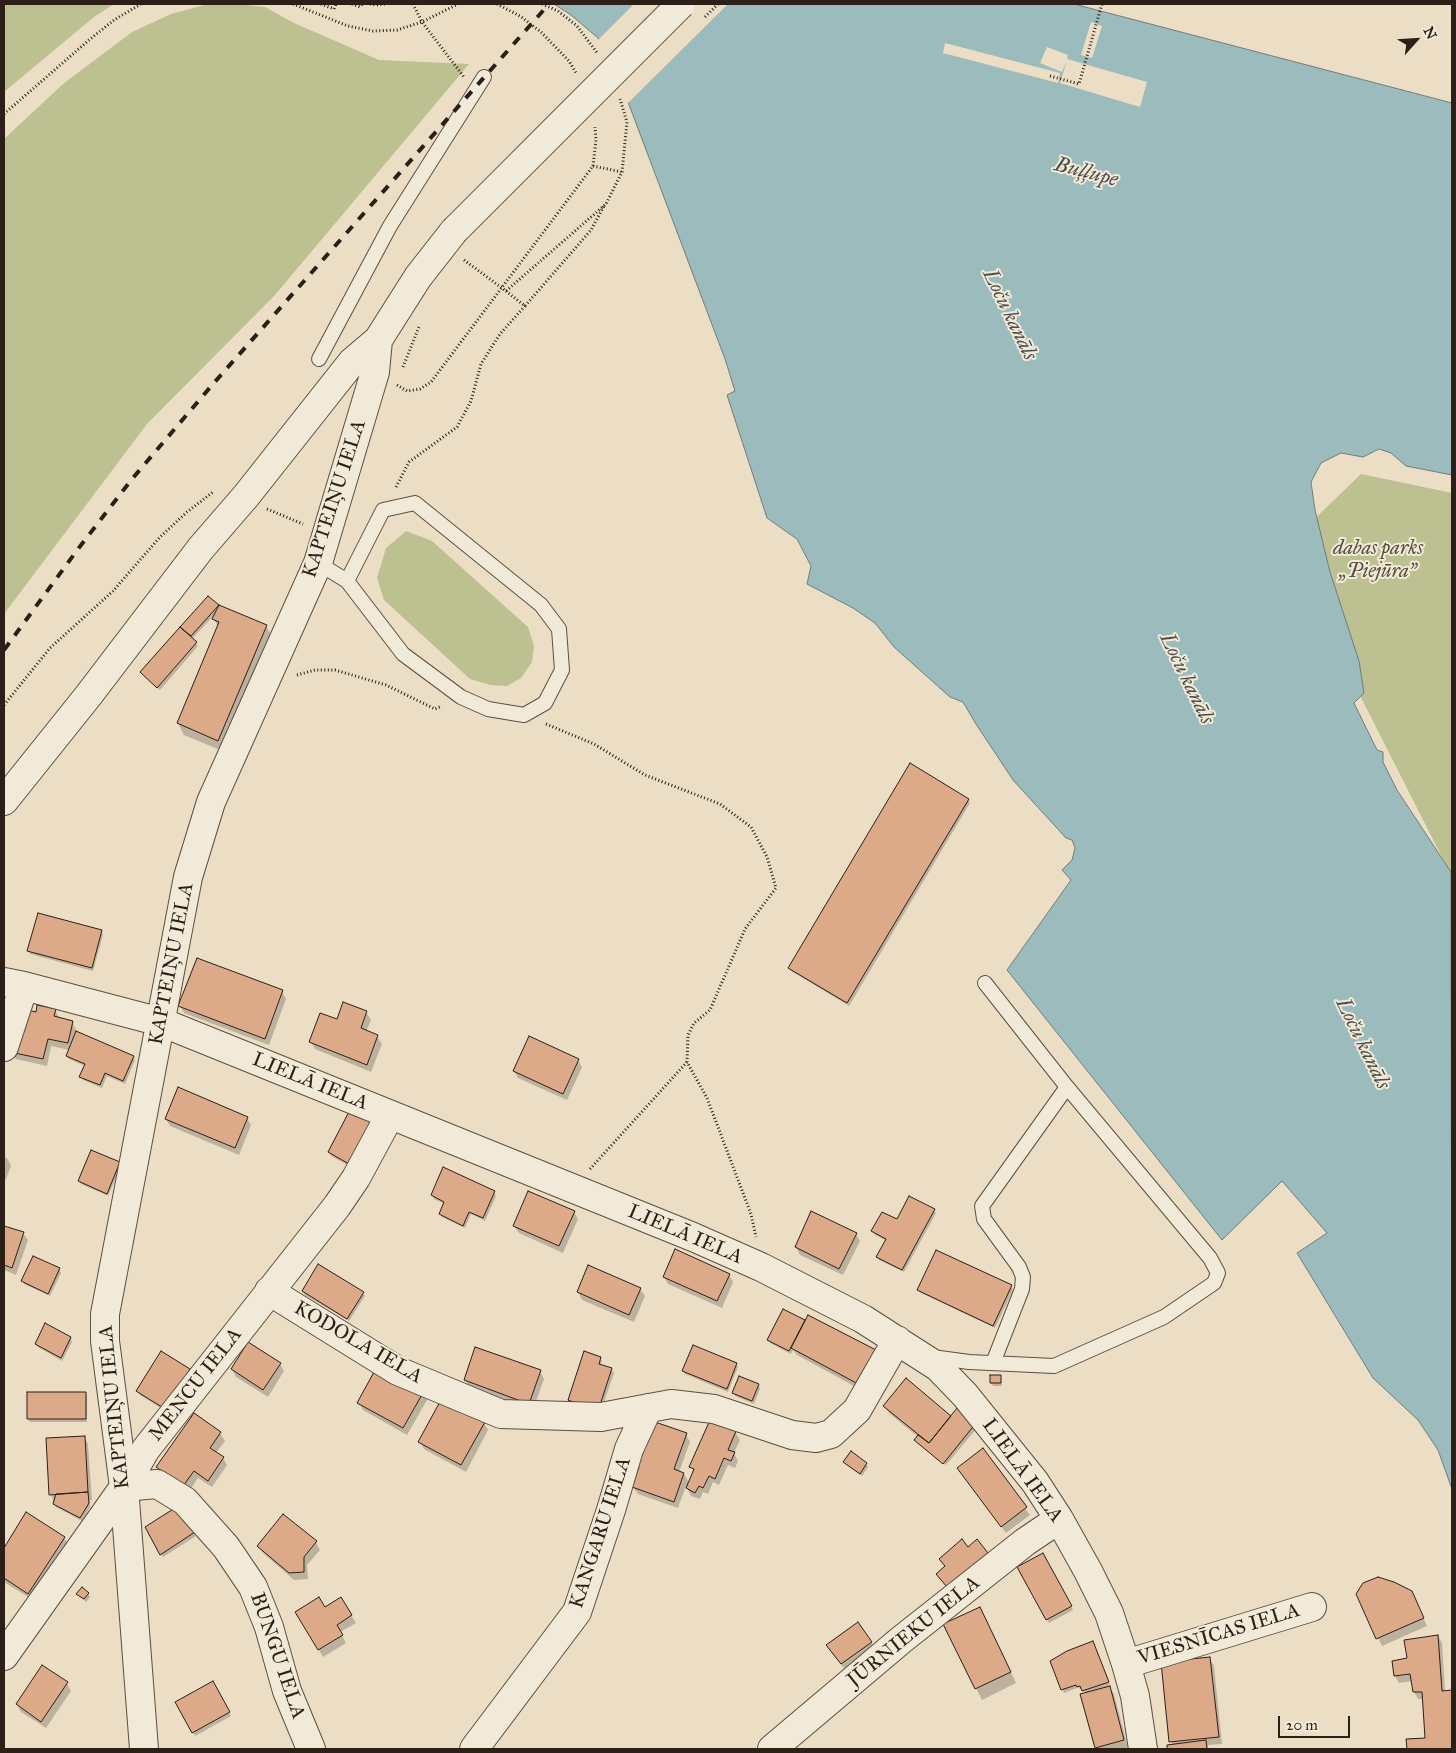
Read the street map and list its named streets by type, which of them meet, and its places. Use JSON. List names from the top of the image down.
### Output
{
  "streets": {
    "street": [
      "KAPTEIŅU IELA",
      "LIELĀ IELA",
      "KODOLA IELA",
      "MENCU IELA",
      "KANGARU IELA",
      "JŪRNIEKU IELA",
      "VIESNĪCAS IELA",
      "BUNGU IELA"
    ]
  },
  "crossings": [
    ["KAPTEIŅU IELA", "LIELĀ IELA"],
    ["KAPTEIŅU IELA", "MENCU IELA"],
    ["KAPTEIŅU IELA", "BUNGU IELA"],
    ["LIELĀ IELA", "KODOLA IELA"],
    ["LIELĀ IELA", "MENCU IELA"],
    ["LIELĀ IELA", "JŪRNIEKU IELA"],
    ["LIELĀ IELA", "VIESNĪCAS IELA"],
    ["KODOLA IELA", "MENCU IELA"],
    ["KODOLA IELA", "KANGARU IELA"],
    ["MENCU IELA", "BUNGU IELA"]
  ],
  "water": ["Buļļupe", "Loču kanāls"],
  "parks": ["dabas parks „Piejūra”"],
  "scale_bar": "20 m",
  "north": "top right"
}
